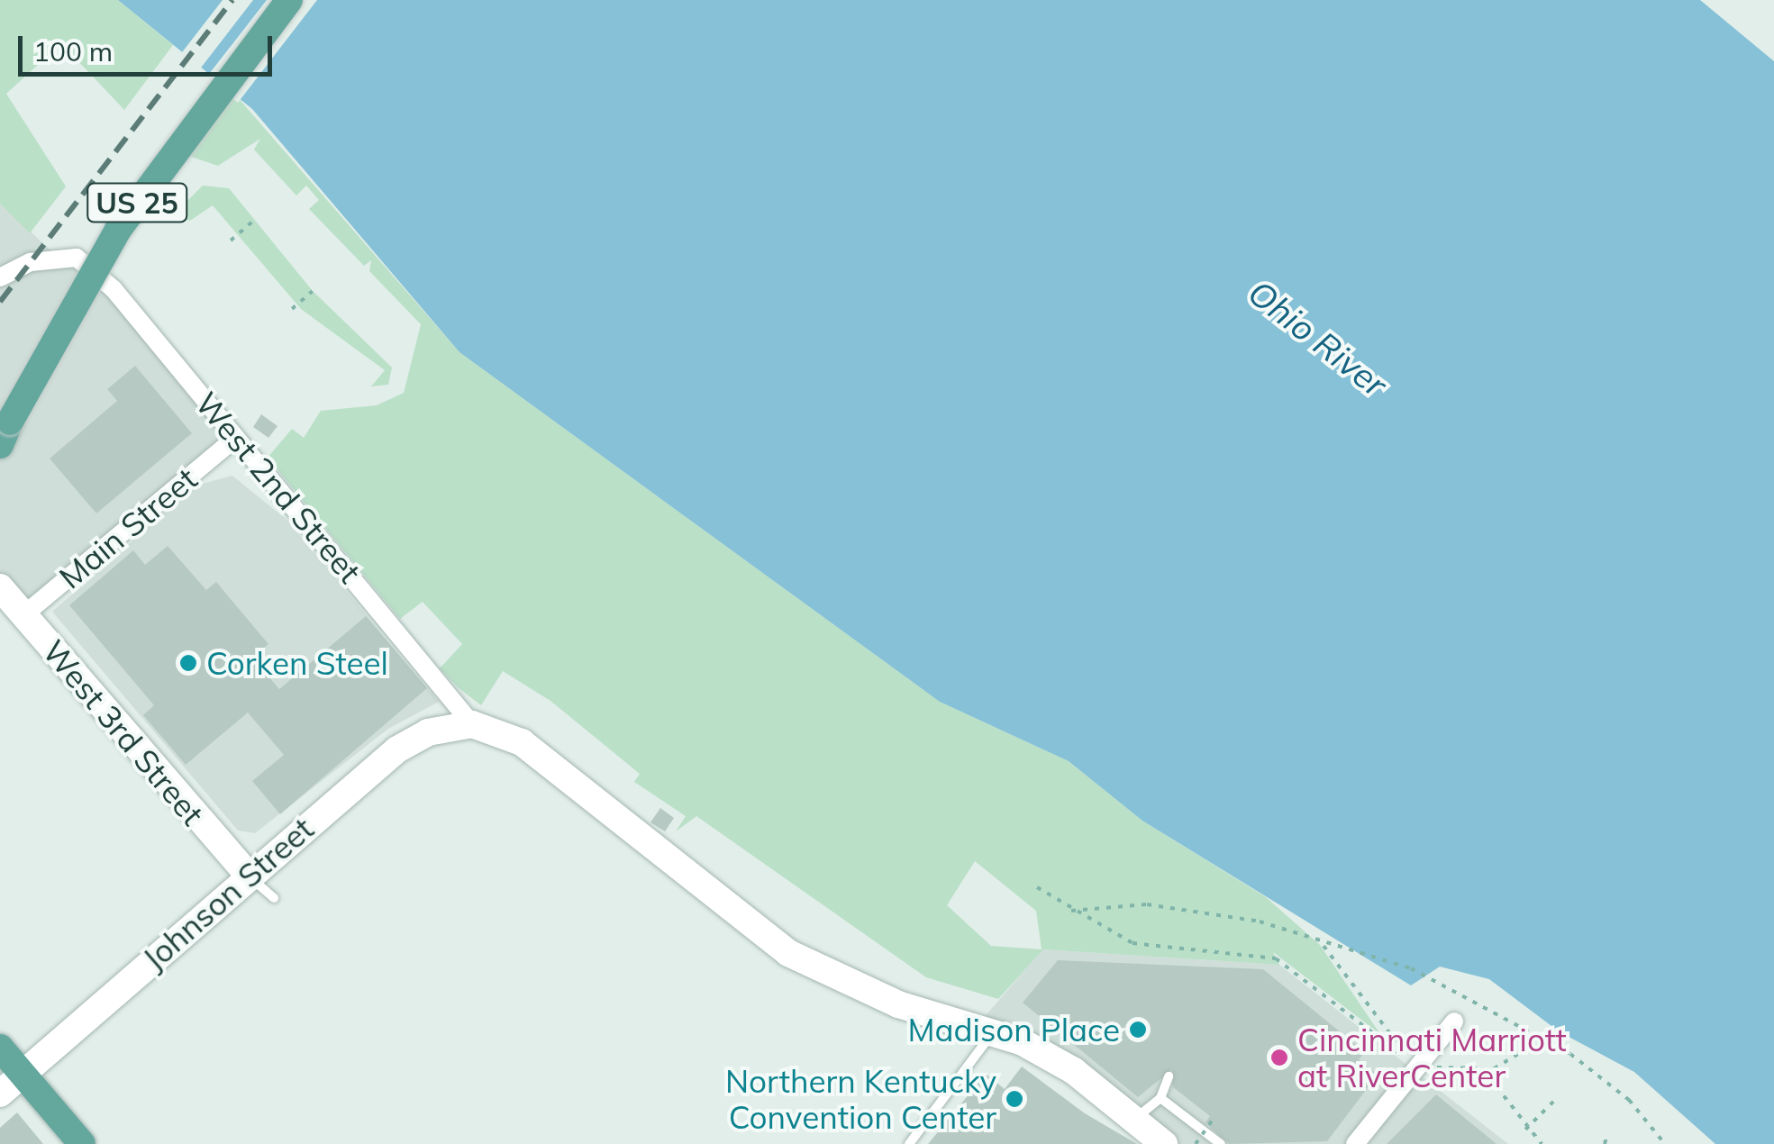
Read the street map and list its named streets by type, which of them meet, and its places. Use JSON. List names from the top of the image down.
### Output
{
  "streets": {
    "main road": ["US 25"],
    "street": [
      "West 2nd Street",
      "Main Street",
      "West 3rd Street",
      "Johnson Street"
    ]
  },
  "crossings": [
    ["West 2nd Street", "Main Street"],
    ["West 2nd Street", "Johnson Street"],
    ["Main Street", "West 3rd Street"],
    ["West 3rd Street", "Johnson Street"]
  ],
  "water": ["Ohio River"],
  "places": [
    "Corken Steel",
    "Madison Place",
    "Cincinnati Marriott at RiverCenter",
    "Northern Kentucky Convention Center"
  ],
  "scale_bar": "100 m"
}
